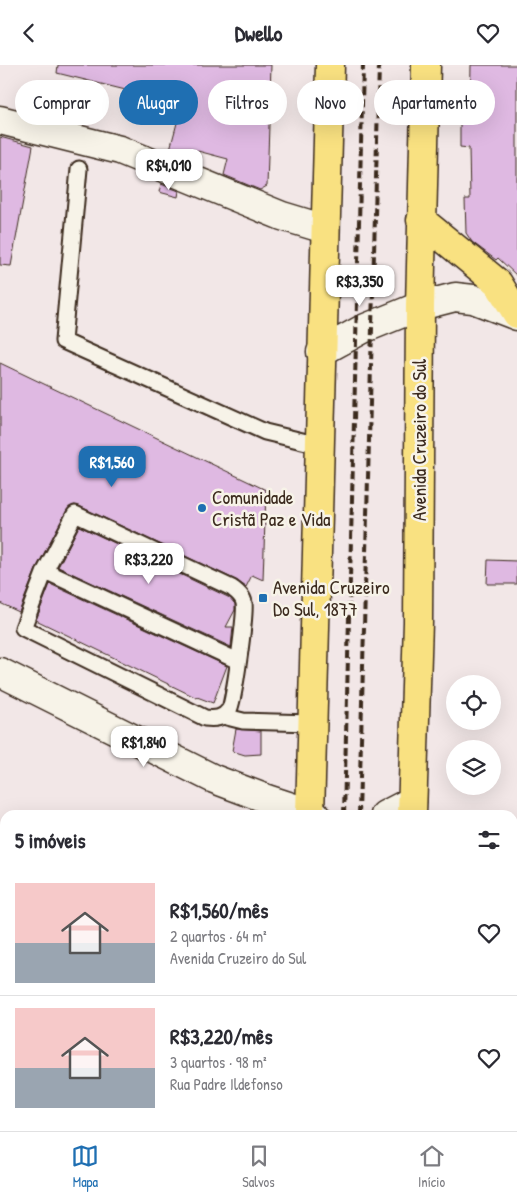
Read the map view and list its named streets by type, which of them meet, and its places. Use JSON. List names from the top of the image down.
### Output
{
  "streets": {
    "main road": ["Avenida Cruzeiro do Sul"]
  },
  "places": {
    "other": ["Comunidade Cristã Paz e Vida"],
    "transit": ["Avenida Cruzeiro Do Sul, 1877"]
  },
  "page": {
    "header": "Dwello",
    "chip": [
      "Comprar",
      "Alugar",
      "Filtros",
      "Novo",
      "Apartamento"
    ],
    "price": [
      "R$4,010",
      "R$3,350",
      "R$1,560",
      "R$3,220",
      "R$1,840"
    ],
    "heading": "5 imóveis",
    "list": [
      {
        "name": "R$1,560/mês",
        "note": "2 quartos · 64 m² · Avenida Cruzeiro do Sul"
      },
      {
        "name": "R$3,220/mês",
        "note": "3 quartos · 98 m² · Rua Padre Ildefonso"
      }
    ],
    "tabs": ["Mapa", "Salvos", "Início"]
  }
}
